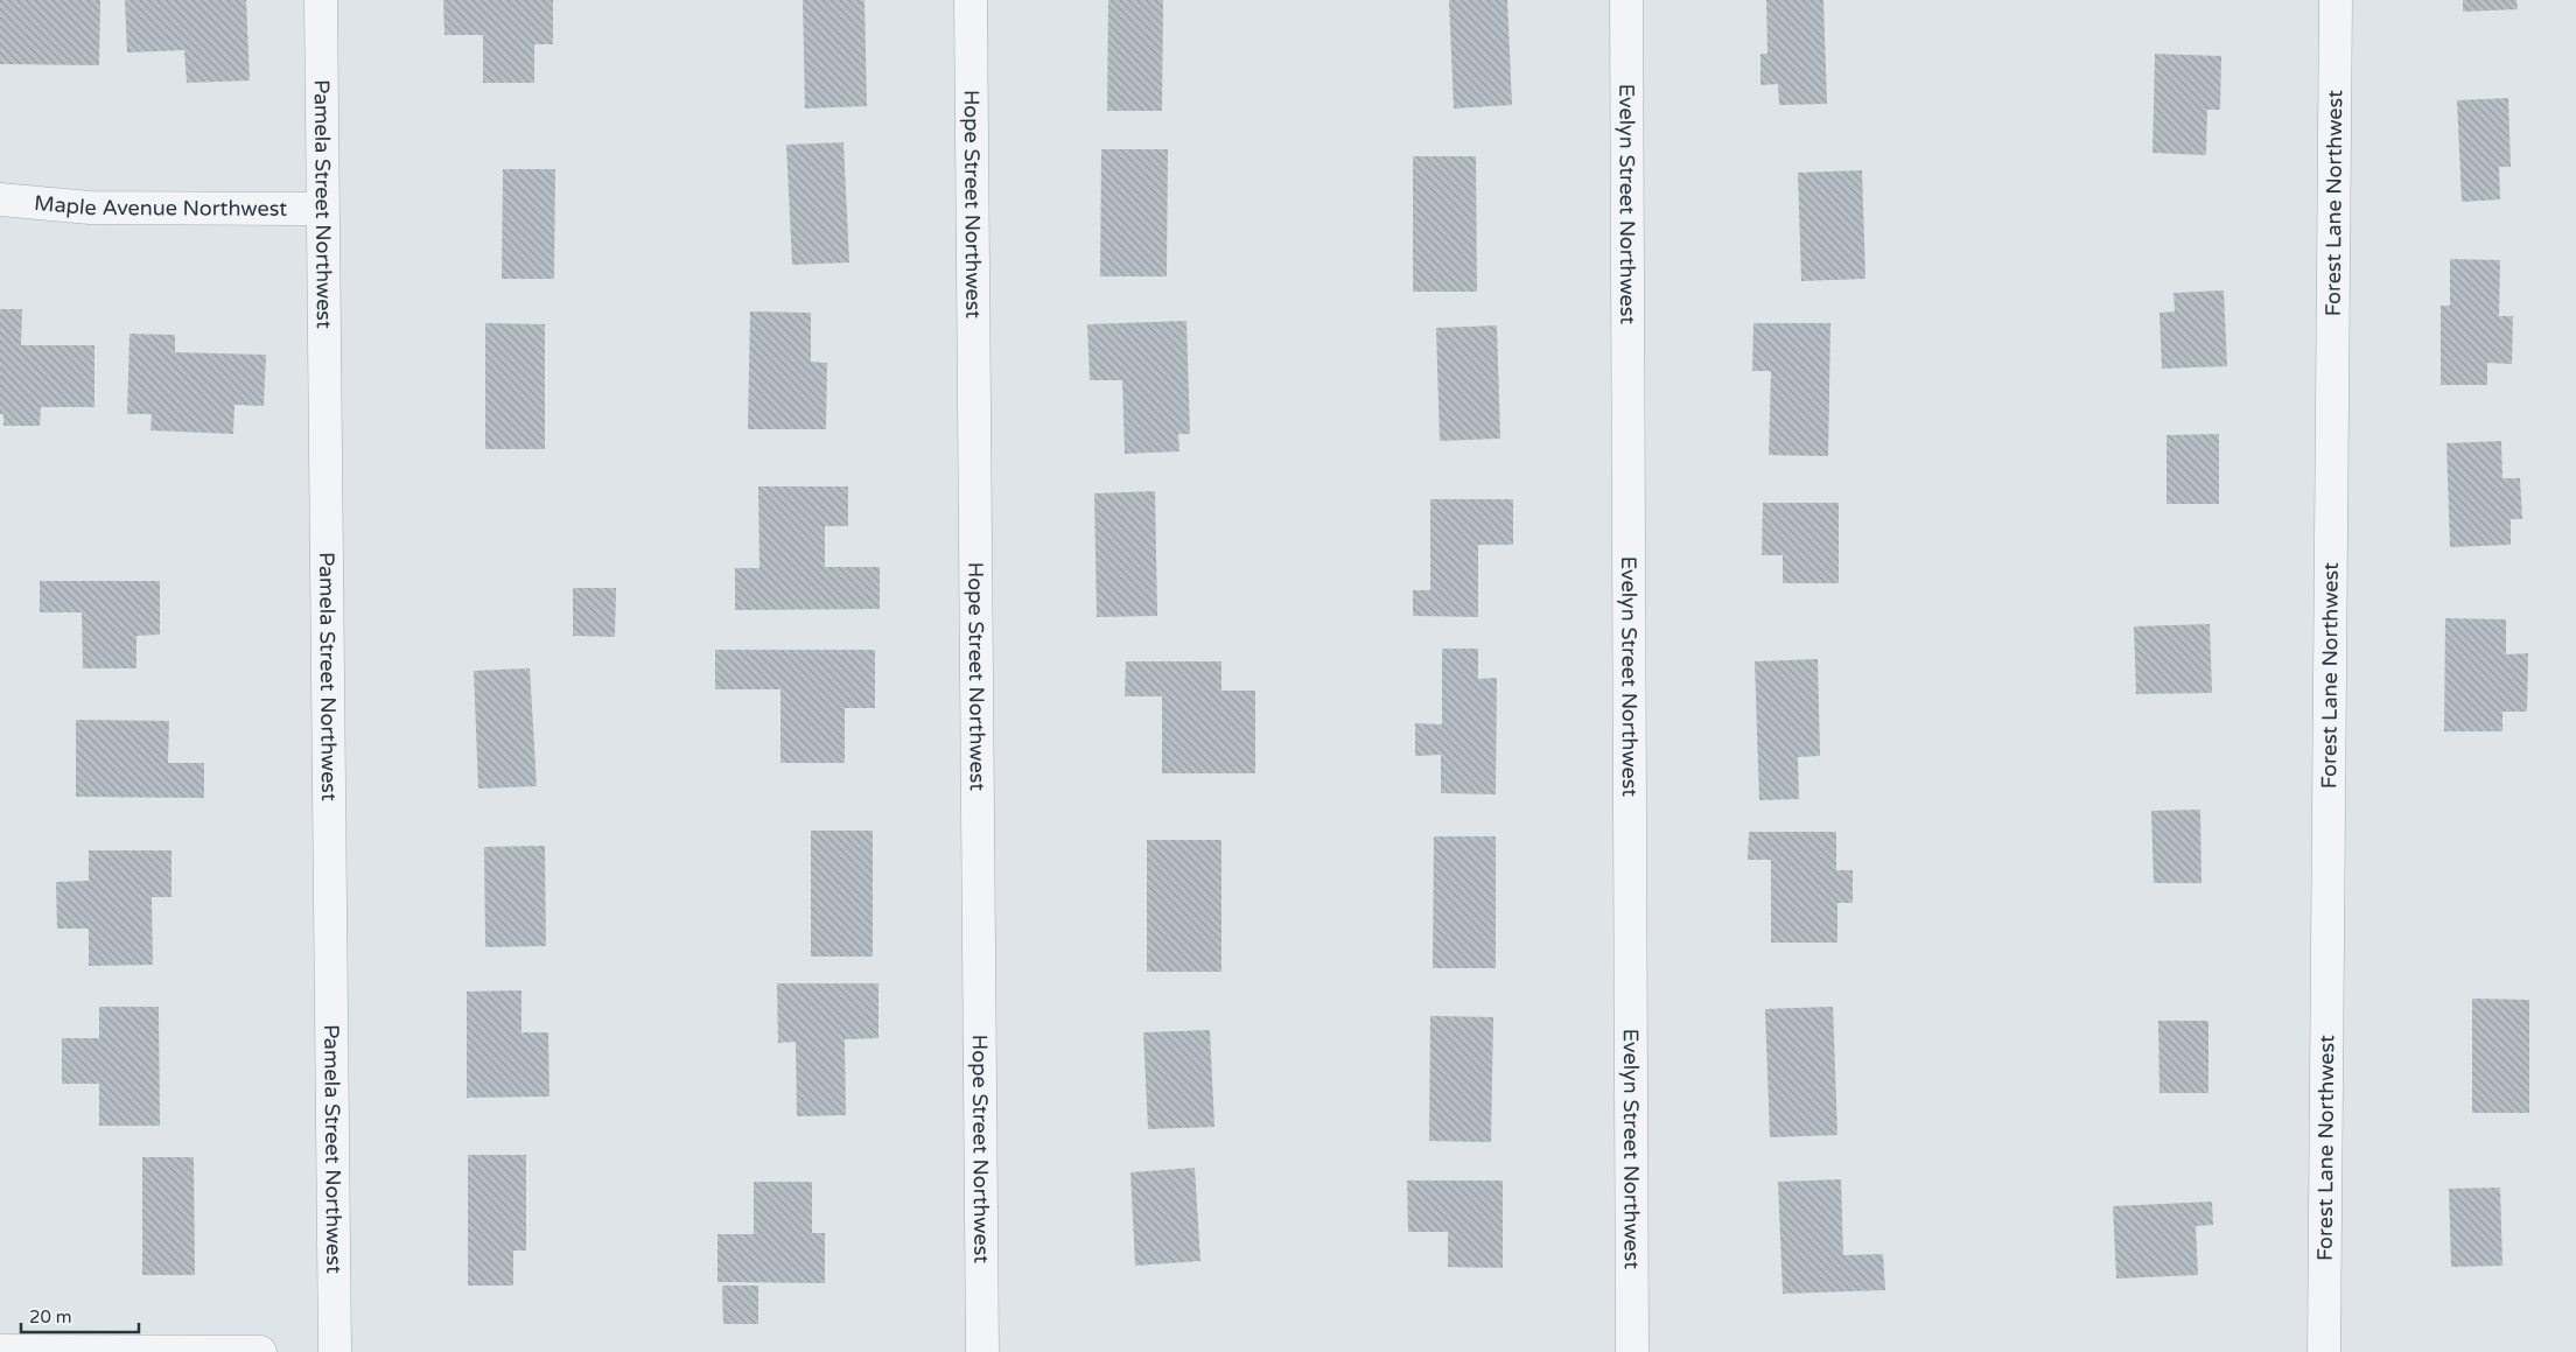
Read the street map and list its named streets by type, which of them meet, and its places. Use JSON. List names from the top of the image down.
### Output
{
  "streets": {
    "street": [
      "Pamela Street Northwest",
      "Hope Street Northwest",
      "Evelyn Street Northwest",
      "Forest Lane Northwest",
      "Maple Avenue Northwest"
    ]
  },
  "crossings": [
    ["Pamela Street Northwest", "Maple Avenue Northwest"]
  ],
  "scale_bar": "20 m"
}
